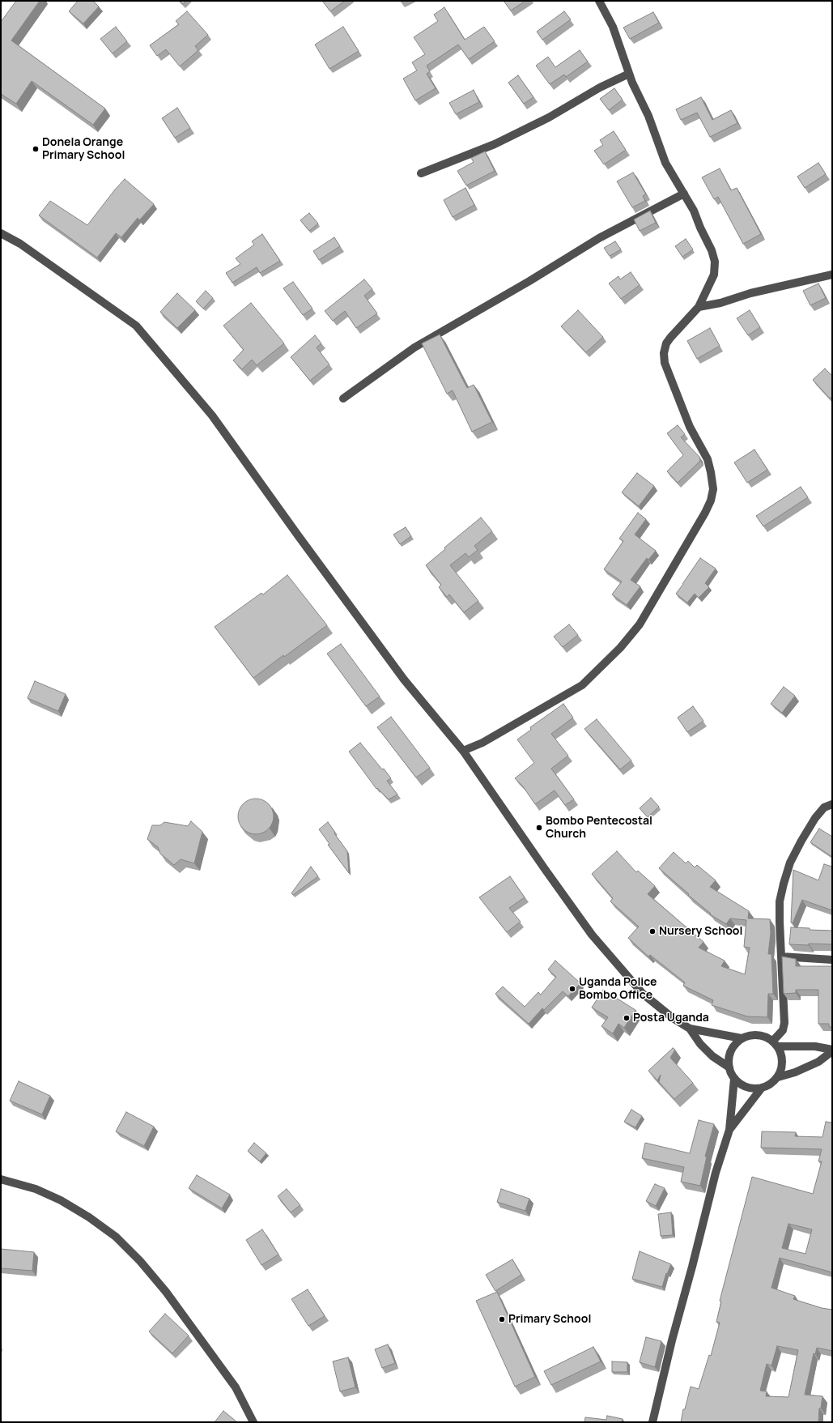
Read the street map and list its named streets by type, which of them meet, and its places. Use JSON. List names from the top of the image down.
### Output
{
  "places": [
    "Donela Orange Primary School",
    "Bombo Pentecostal Church",
    "Nursery School",
    "Uganda Police Bombo Office",
    "Posta Uganda",
    "Primary School"
  ]
}
